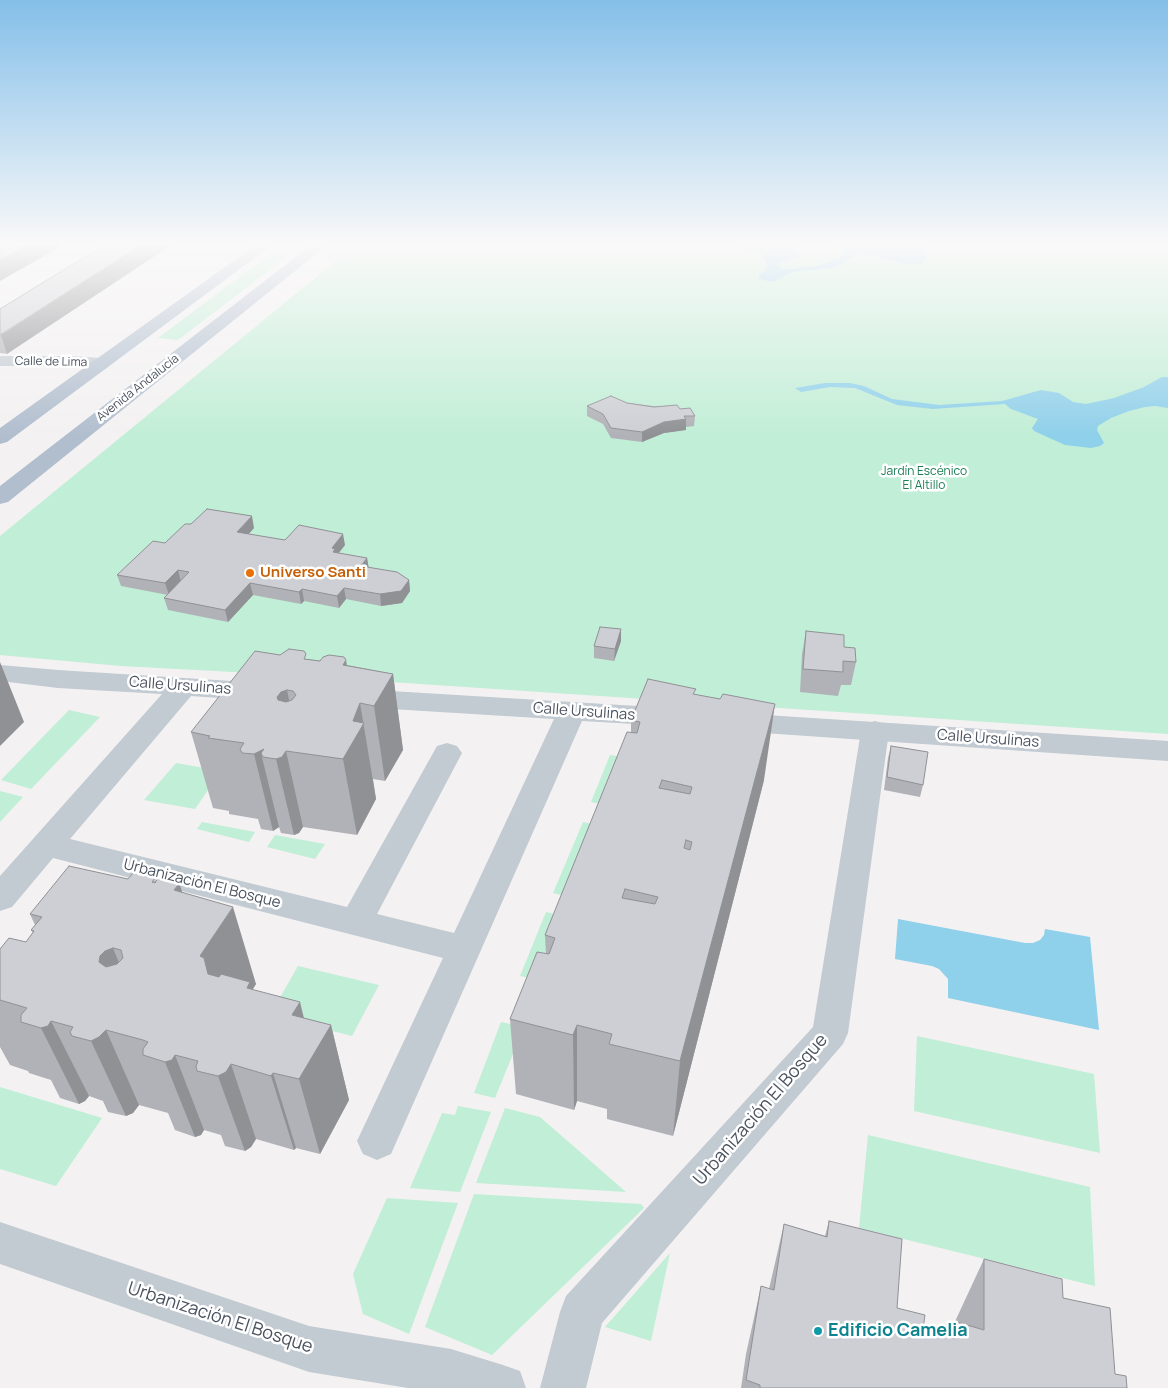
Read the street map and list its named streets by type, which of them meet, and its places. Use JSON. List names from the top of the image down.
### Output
{
  "streets": {
    "main road": ["Avenida Andalucía"],
    "street": ["Calle de Lima", "Calle Ursulinas", "Urbanización El Bosque"]
  },
  "crossings": [
    ["Calle Ursulinas", "Urbanización El Bosque"]
  ],
  "parks": ["Jardín Escénico El Altillo"],
  "places": ["Universo Santi", "Edificio Camelia"]
}
